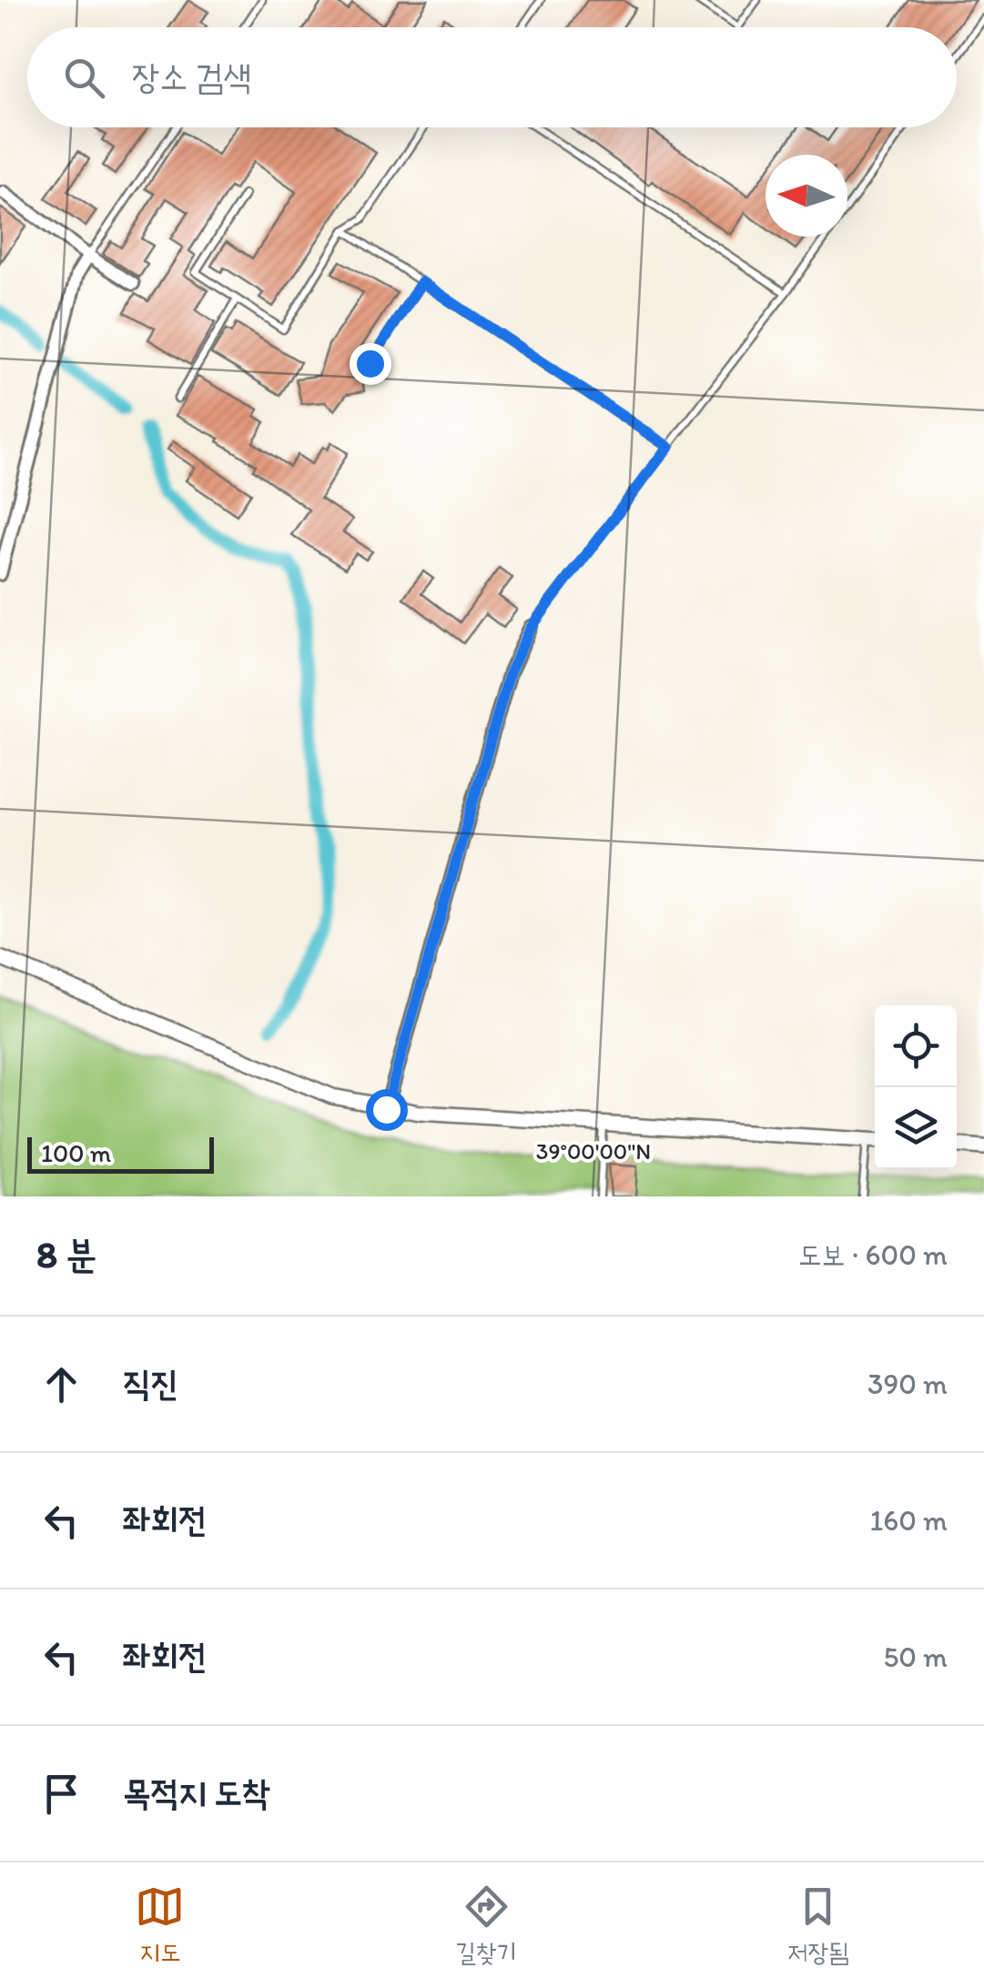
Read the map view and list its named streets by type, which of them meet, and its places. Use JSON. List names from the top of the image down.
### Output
{
  "scale_bar": "100 m",
  "north": "left",
  "page": {
    "search": "장소 검색",
    "scale": "100 m",
    "heading": ["8 분", "도보 · 600 m"],
    "list": [
      ["직진", "390 m"],
      ["좌회전", "160 m"],
      ["좌회전", "50 m"],
      "목적지 도착"
    ],
    "nav": ["지도", "길찾기", "저장됨"]
  },
  "coordinates": ["39°00'00\"N"]
}
